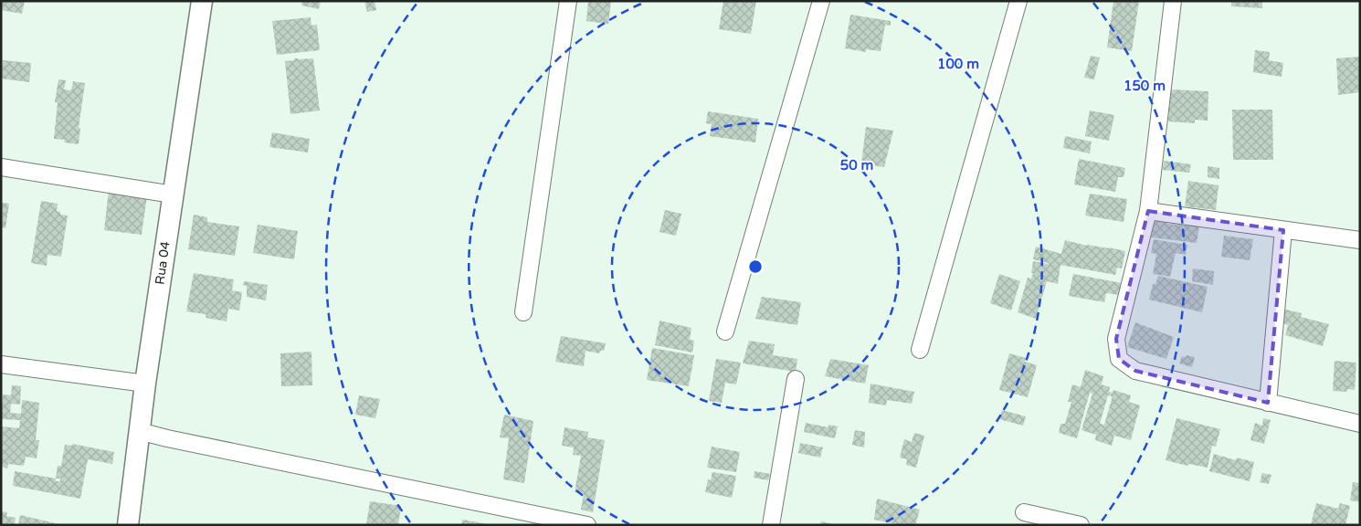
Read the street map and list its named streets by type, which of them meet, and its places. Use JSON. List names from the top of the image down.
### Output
{
  "streets": {
    "street": ["Rua 04"]
  },
  "rings": ["100 m", "150 m", "50 m"]
}
